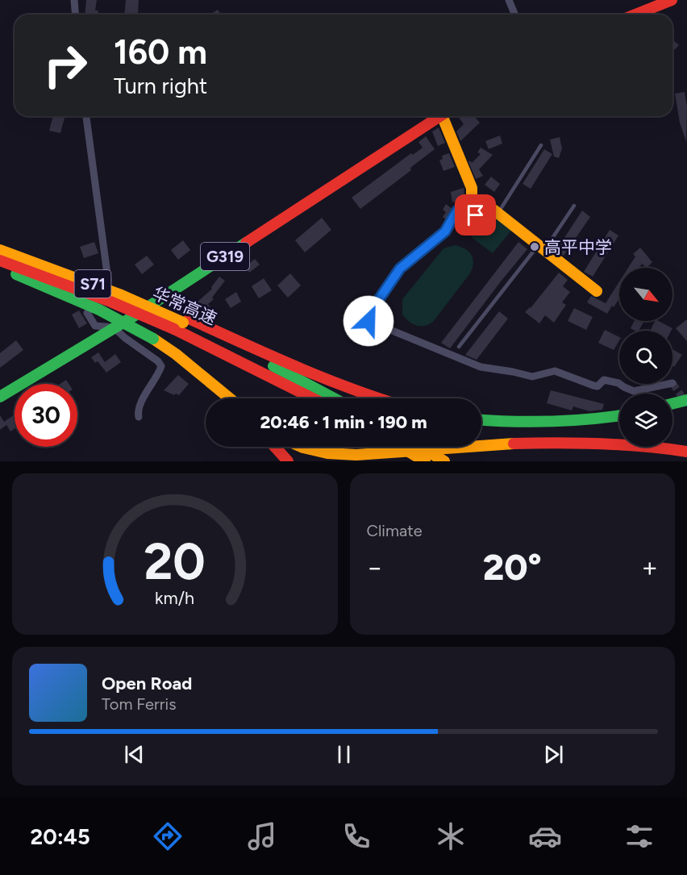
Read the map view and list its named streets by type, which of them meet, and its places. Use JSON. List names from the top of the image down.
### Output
{
  "streets": {
    "main road": ["G319", "S71", "华常高速"]
  },
  "places": ["高平中学"],
  "north": "bottom right",
  "page": {
    "turn": ["160 m", "Turn right"],
    "limit": "30",
    "trip": "20:46 · 1 min · 190 m",
    "tile": "Climate",
    "heat": ["−", "20°", "+"],
    "song": ["Open Road", "Tom Ferris"],
    "tabs": "20:45",
    "gauge": ["20", "km/h"]
  }
}
